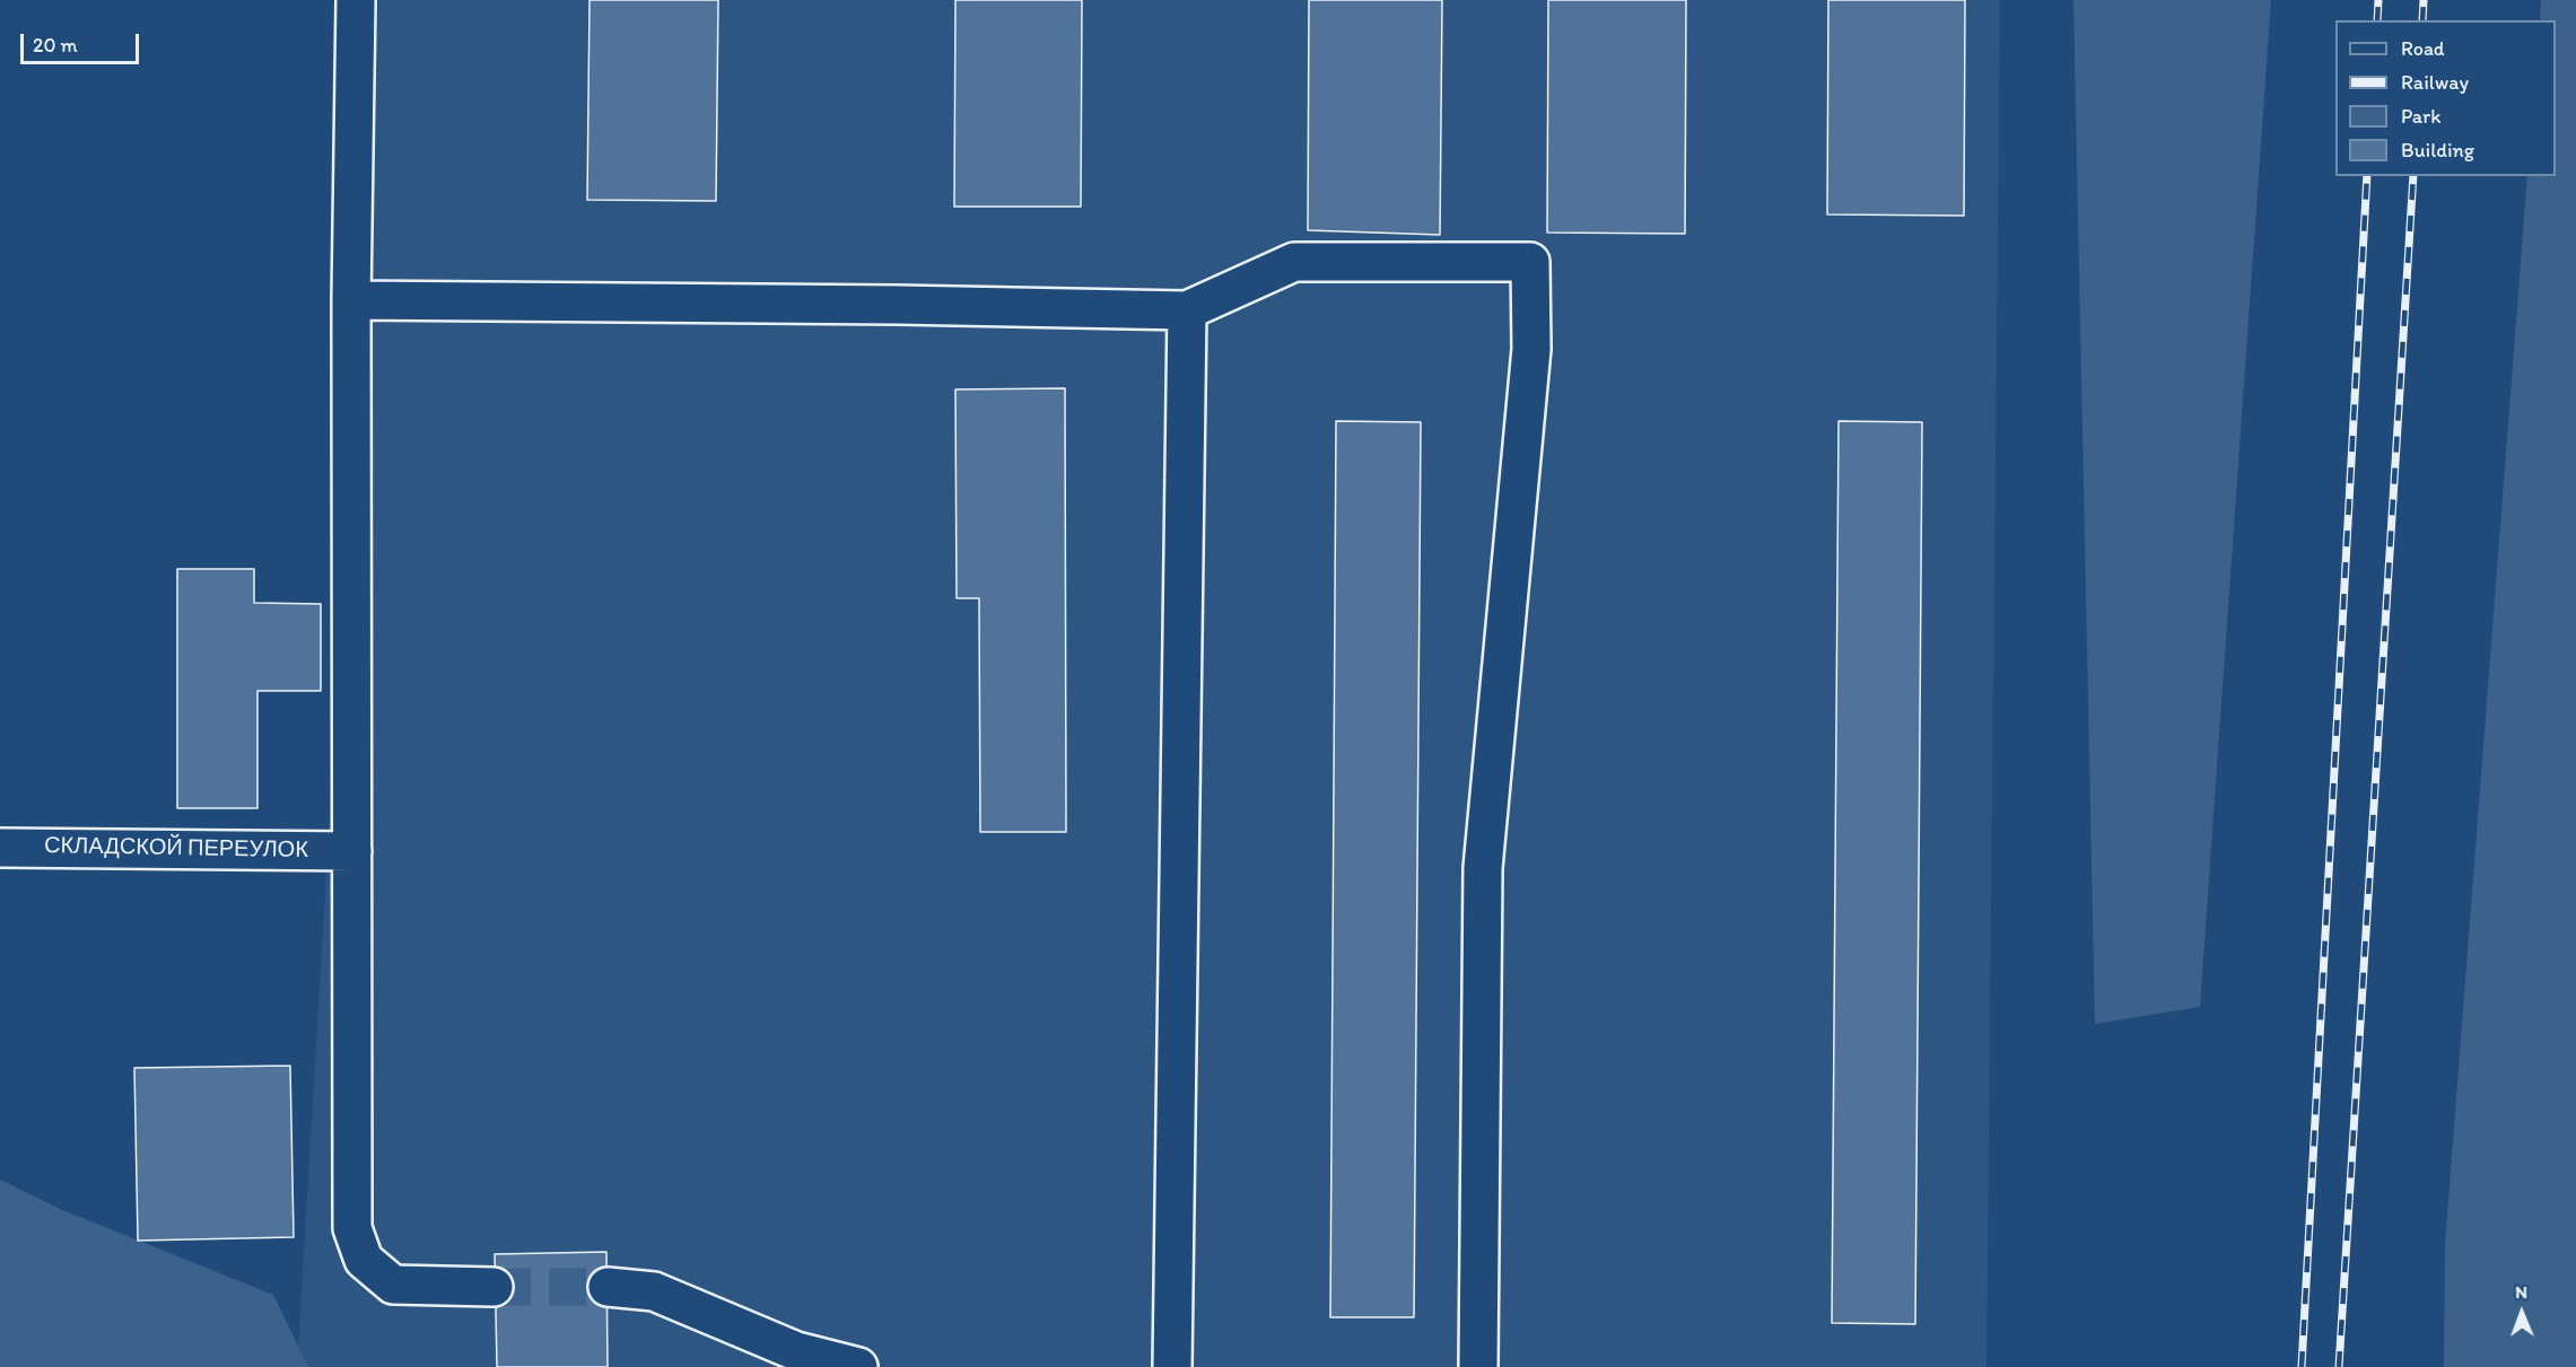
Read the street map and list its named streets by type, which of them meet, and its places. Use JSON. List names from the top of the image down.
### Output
{
  "streets": {
    "street": ["СКЛАДСКОЙ ПЕРЕУЛОК"]
  },
  "legend": [
    "Road",
    "Railway",
    "Park",
    "Building"
  ],
  "scale_bar": "20 m",
  "north": "top"
}
